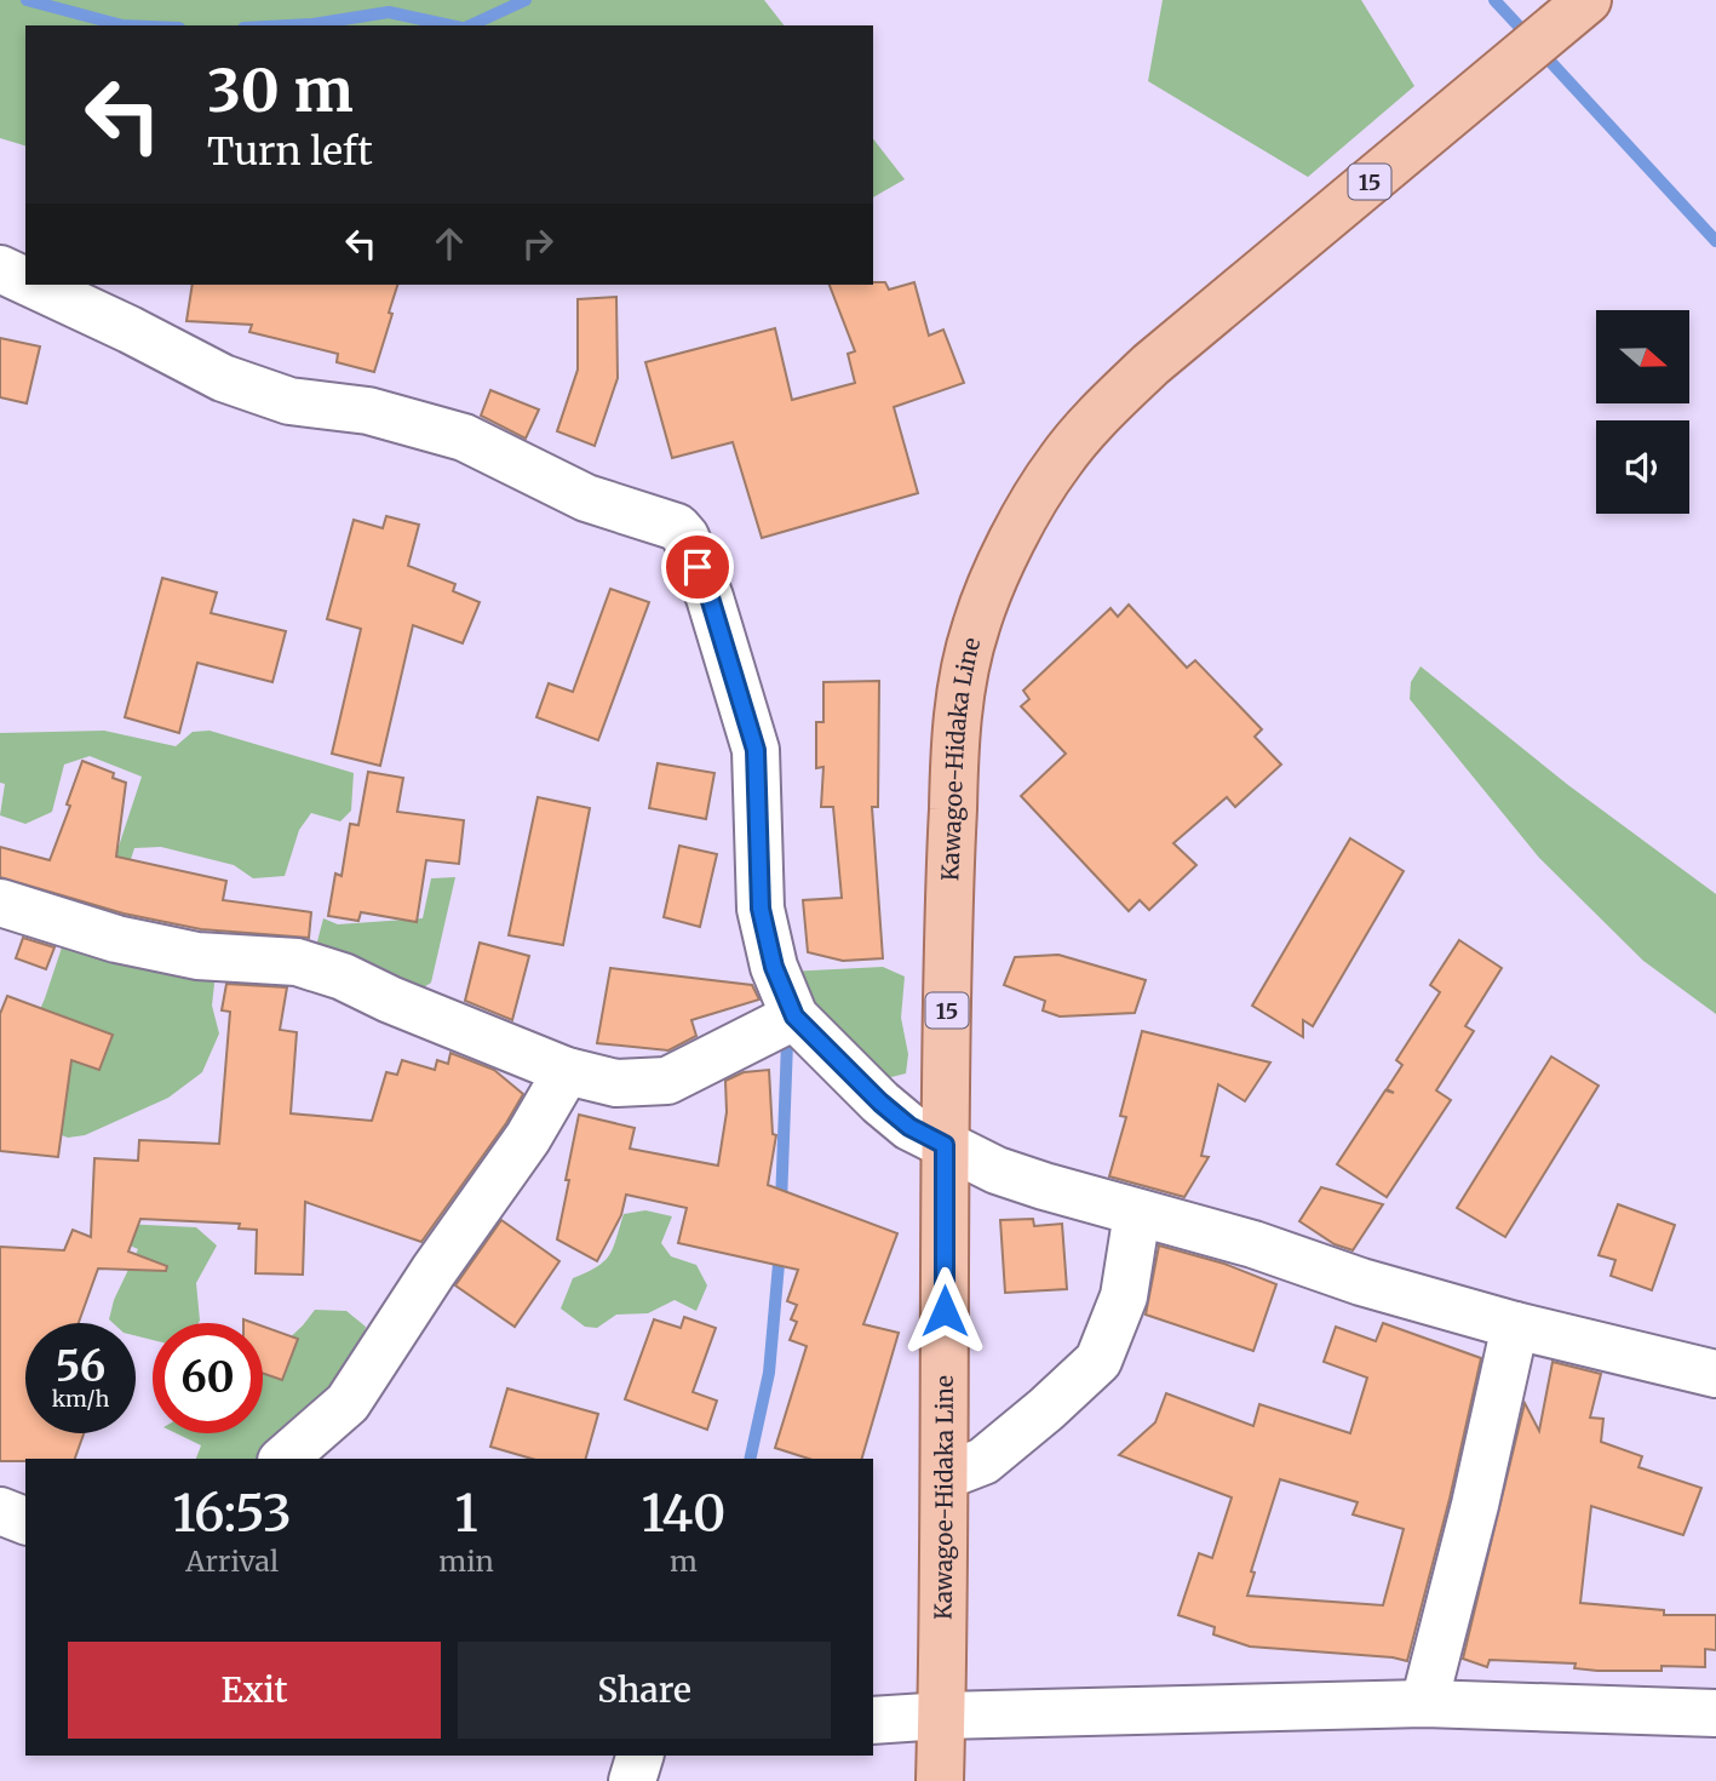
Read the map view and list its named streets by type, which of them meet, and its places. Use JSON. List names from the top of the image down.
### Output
{
  "streets": {
    "main road": ["15", "Kawagoe-Hidaka Line"]
  },
  "north": "right",
  "page": {
    "turn": ["30 m", "Turn left"],
    "speed": "56 km/h",
    "limit": "60",
    "eta": [
      "16:53",
      "Arrival",
      "1",
      "min",
      "140",
      "m"
    ],
    "buttons": ["Exit", "Share"]
  }
}
